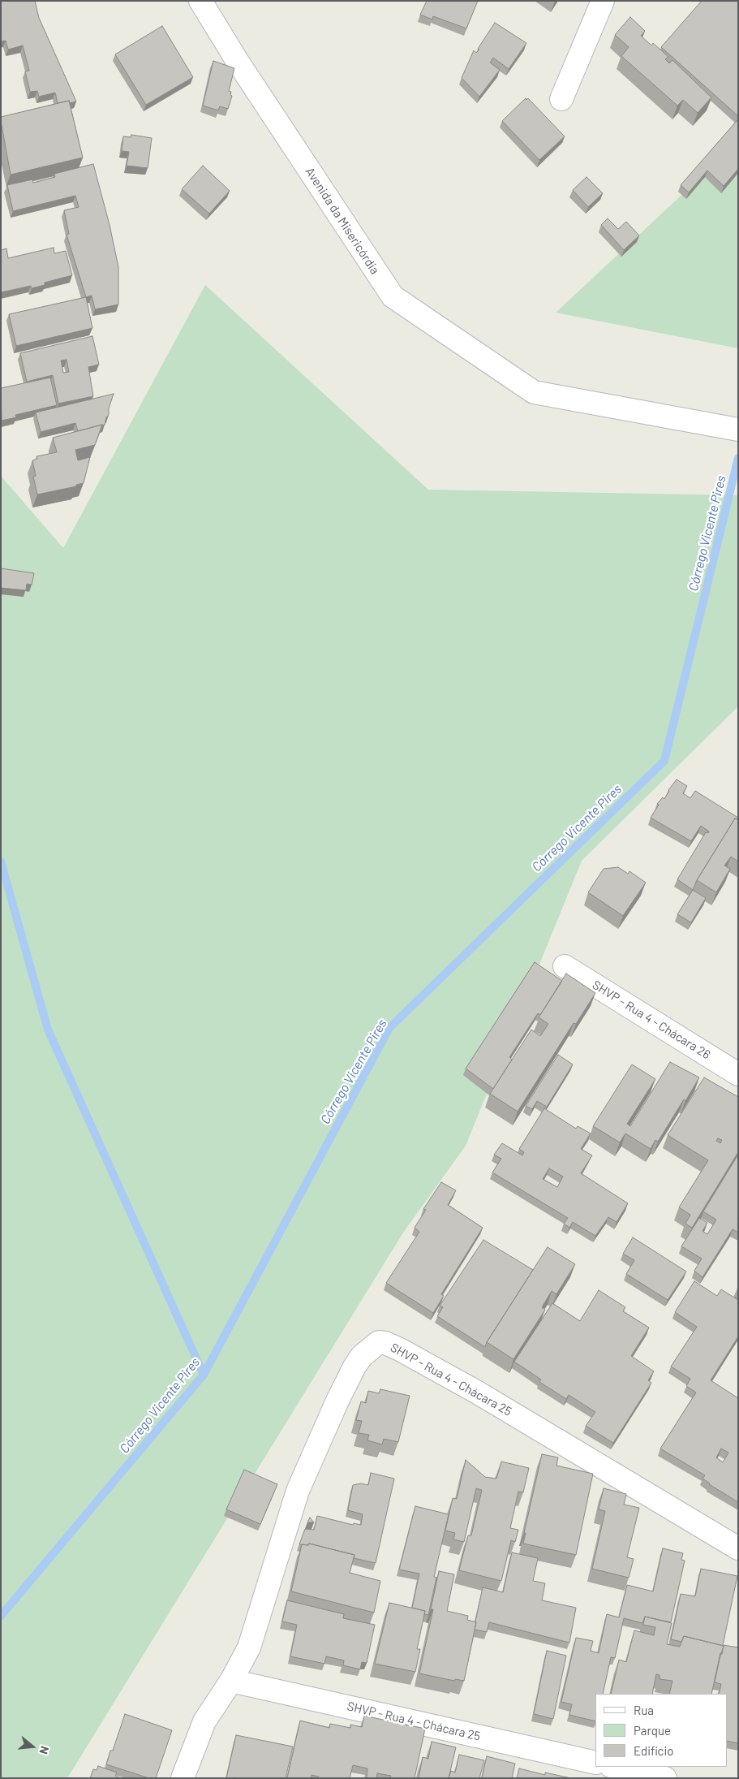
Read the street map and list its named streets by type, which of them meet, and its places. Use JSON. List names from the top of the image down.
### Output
{
  "streets": {
    "street": ["Avenida da Misericórdia", "SHVP - Rua 4 - Chácara 26", "SHVP - Rua 4 - Chácara 25"]
  },
  "water": ["Córrego Vicente Pires"],
  "legend": ["Rua", "Parque", "Edifício"],
  "north": "right"
}
